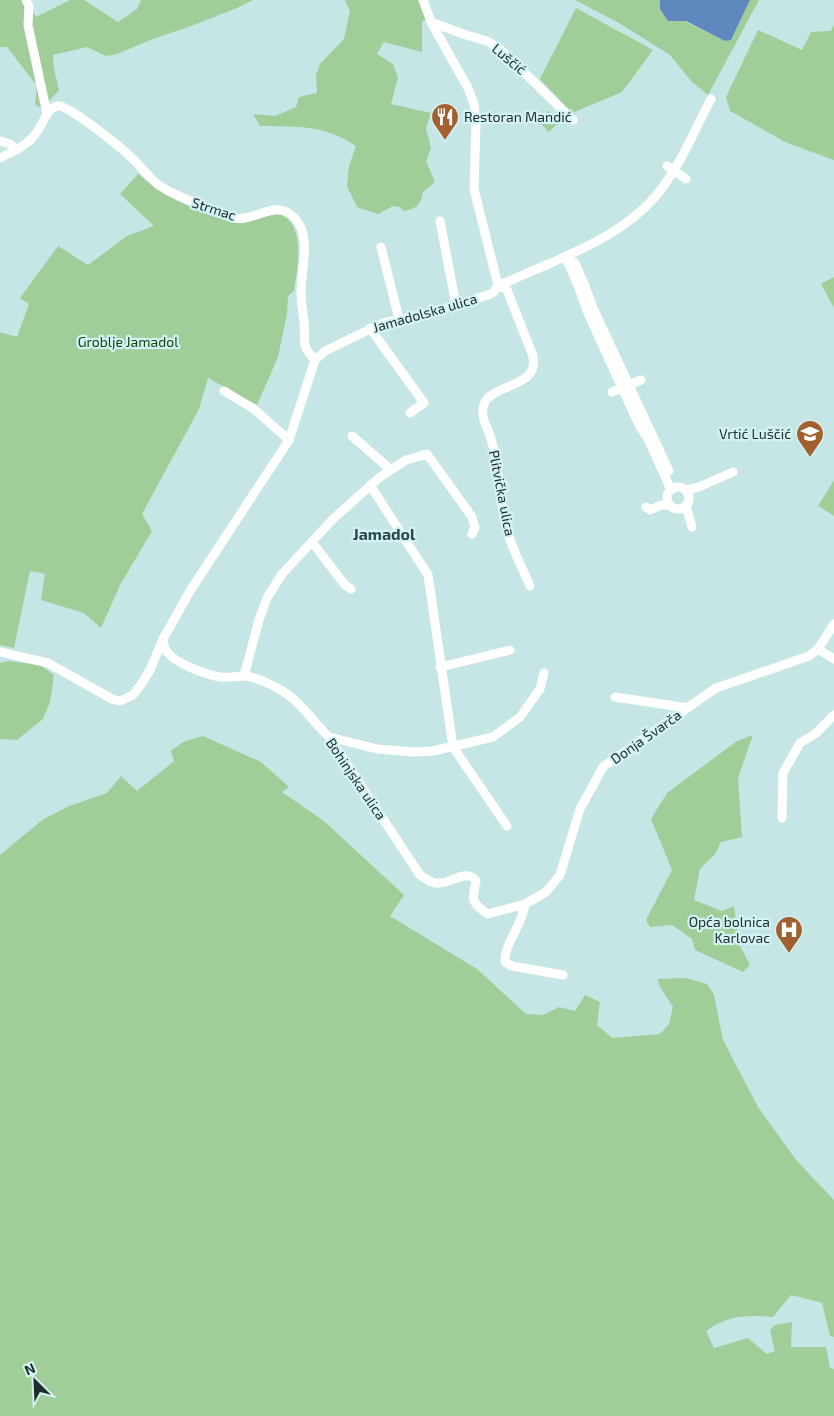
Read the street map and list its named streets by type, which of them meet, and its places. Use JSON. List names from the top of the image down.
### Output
{
  "streets": {
    "street": [
      "Luščić",
      "Strmac",
      "Jamadolska ulica",
      "Plitvička ulica",
      "Donja Švarča",
      "Bohinjska ulica"
    ]
  },
  "crossings": [
    ["Strmac", "Jamadolska ulica"],
    ["Jamadolska ulica", "Plitvička ulica"],
    ["Donja Švarča", "Bohinjska ulica"]
  ],
  "districts": ["Jamadol"],
  "parks": ["Groblje Jamadol"],
  "places": {
    "restaurant": ["Restoran Mandić"],
    "school or university": ["Vrtić Luščić"],
    "hospital": ["Opća bolnica Karlovac"]
  },
  "north": "top left"
}
